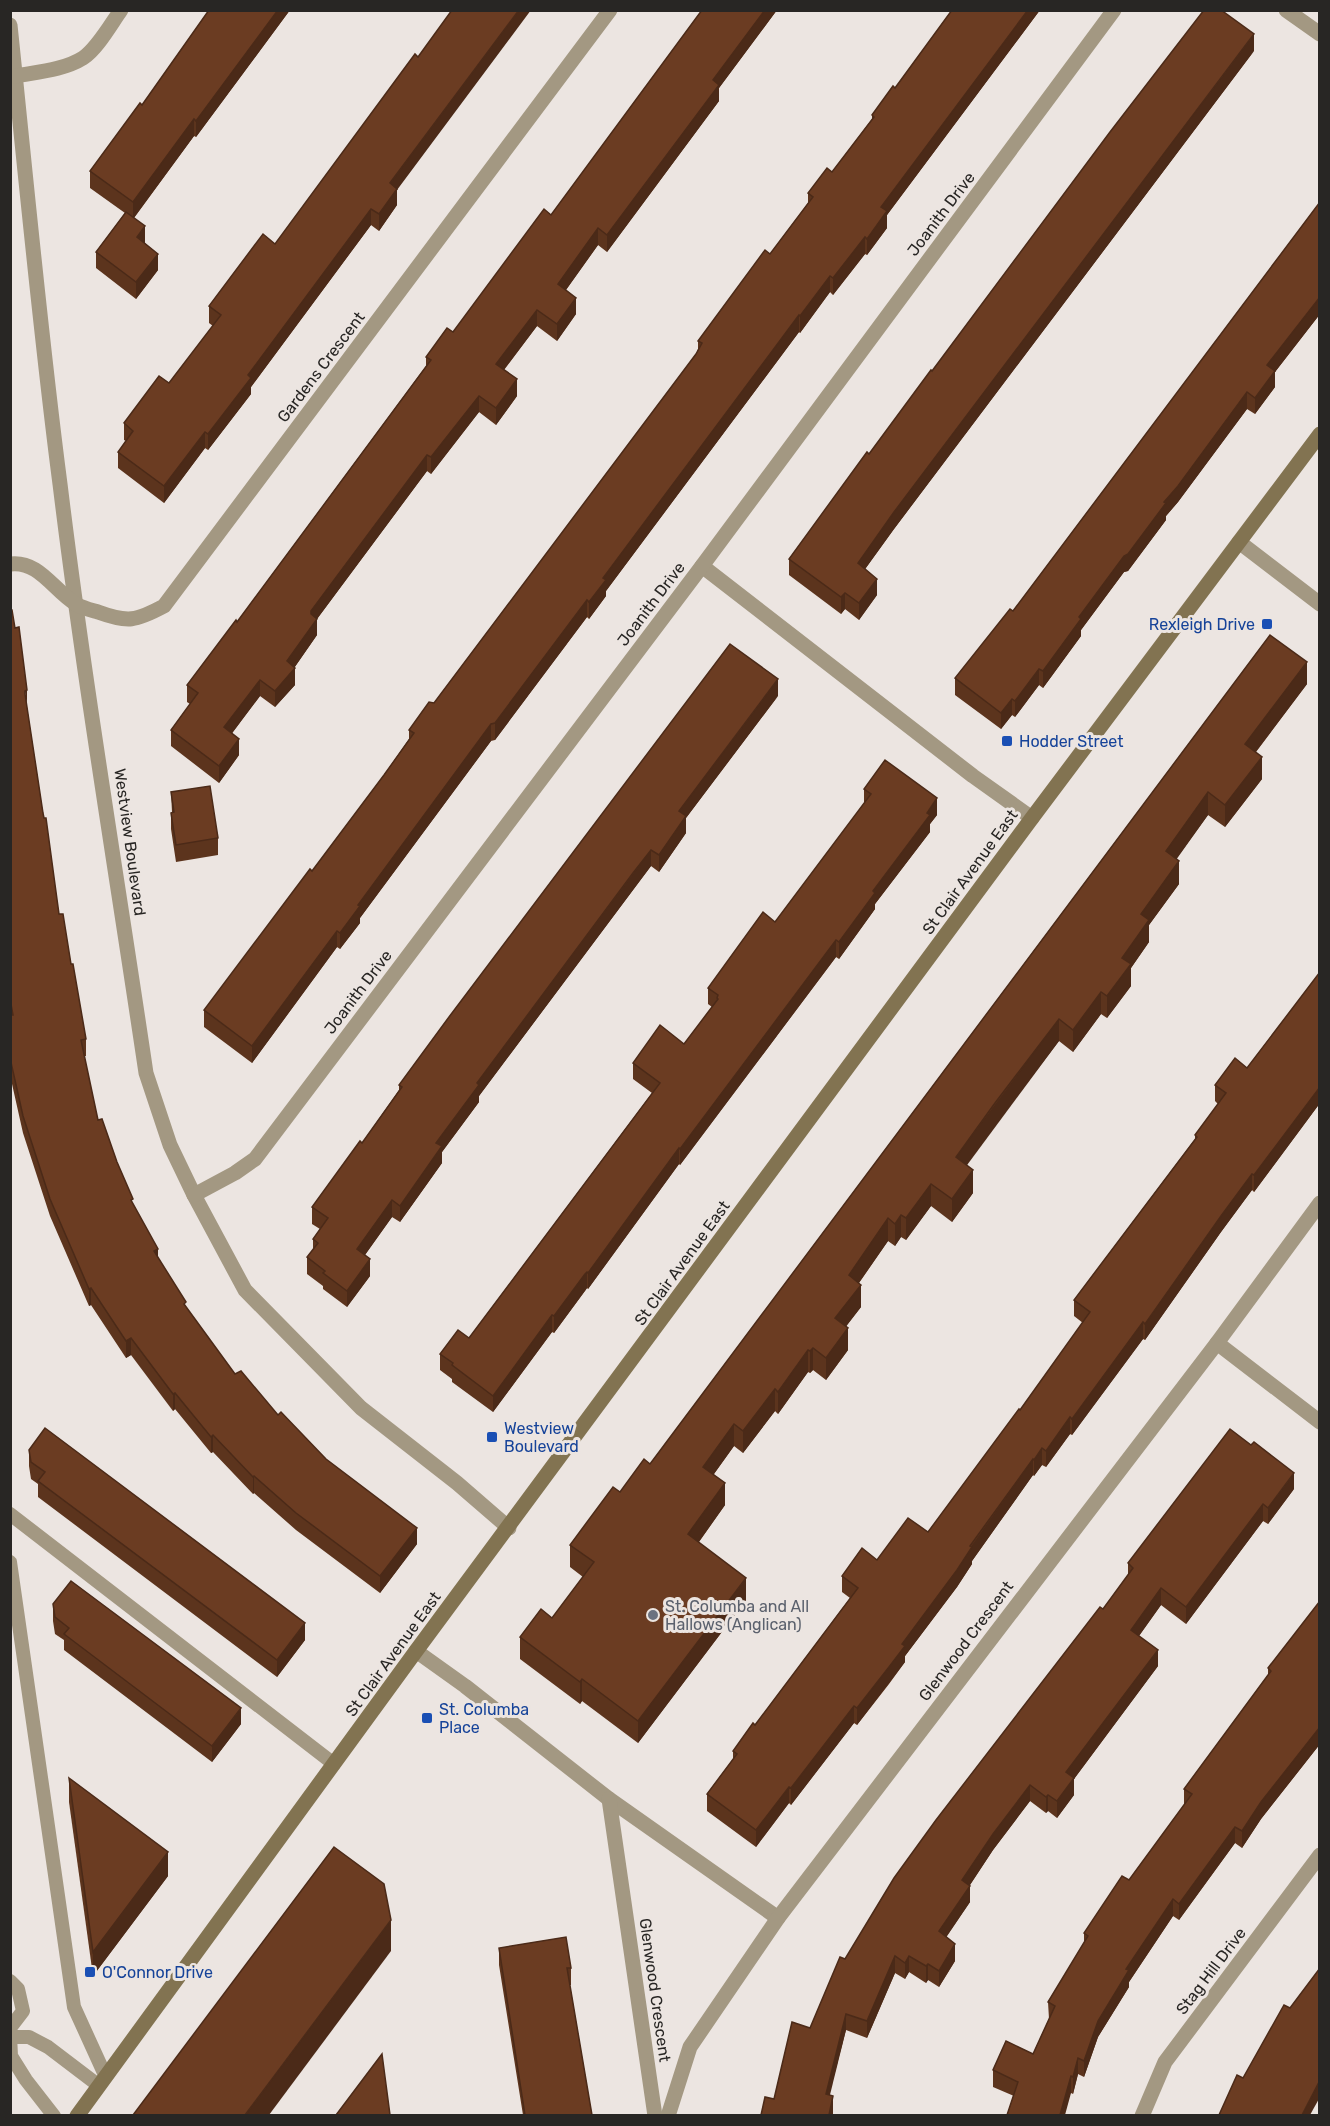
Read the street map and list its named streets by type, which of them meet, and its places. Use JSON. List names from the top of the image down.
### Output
{
  "streets": {
    "main road": ["St Clair Avenue East"],
    "street": [
      "Joanith Drive",
      "Gardens Crescent",
      "Westview Boulevard",
      "Glenwood Crescent",
      "Stag Hill Drive"
    ]
  },
  "crossings": [
    ["Joanith Drive", "Westview Boulevard"],
    ["Gardens Crescent", "Westview Boulevard"],
    ["Westview Boulevard", "St Clair Avenue East"]
  ],
  "places": {
    "transit": [
      "Rexleigh Drive",
      "Hodder Street",
      "Westview Boulevard",
      "St. Columba Place",
      "O'Connor Drive"
    ],
    "other": ["St. Columba and All Hallows (Anglican)"]
  }
}
